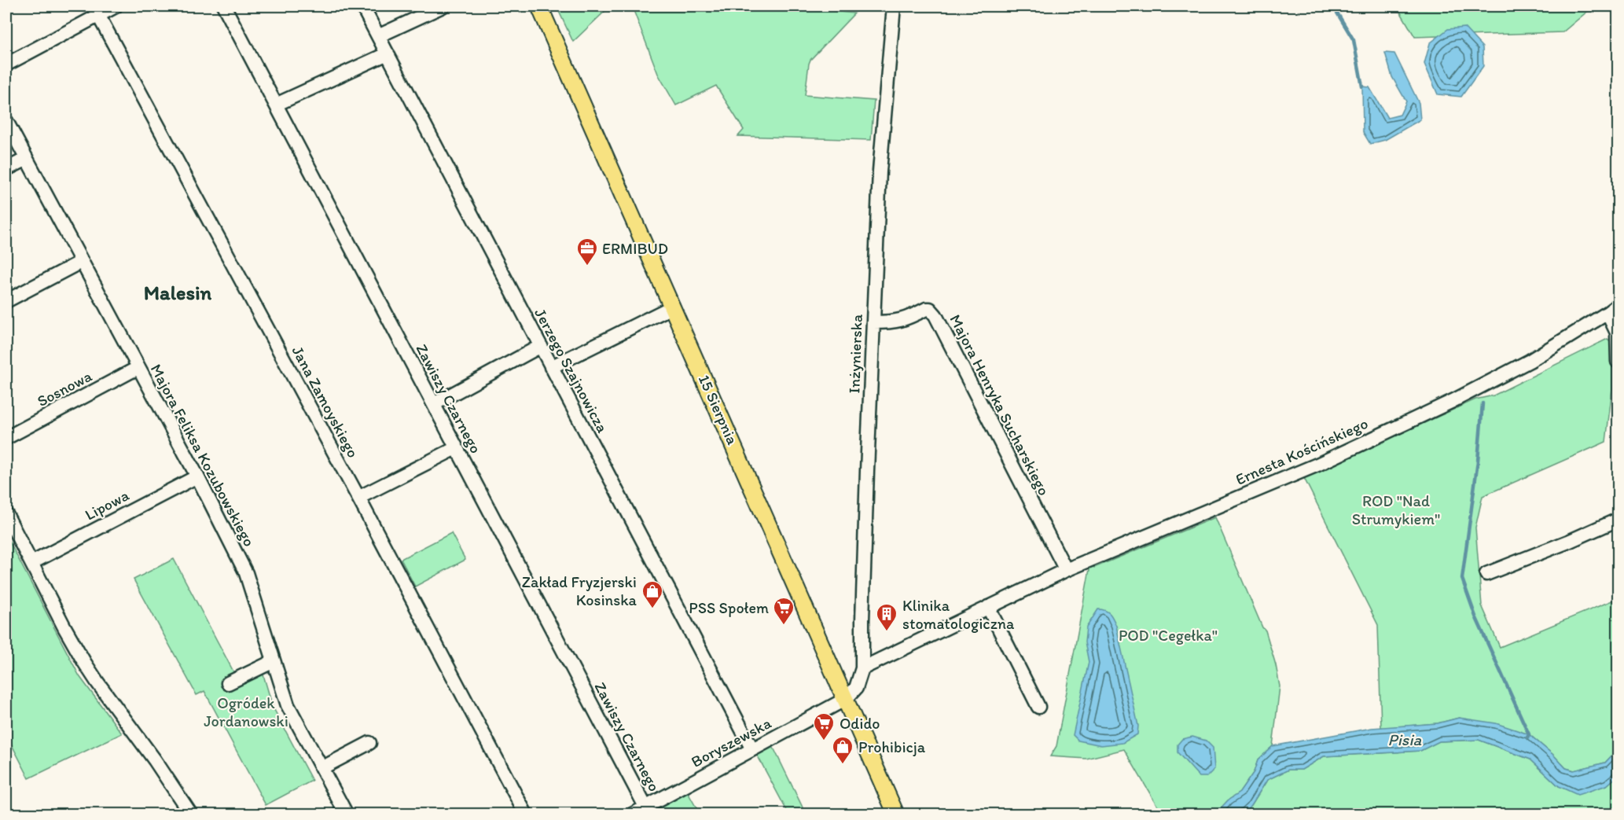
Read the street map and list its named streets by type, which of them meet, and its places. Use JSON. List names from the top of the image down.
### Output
{
  "streets": {
    "main road": ["15 Sierpnia"],
    "street": [
      "Inżynierska",
      "Jerzego Szajnowicza",
      "Sosnowa",
      "Zawiszy Czarnego",
      "Jana Zamoyskiego",
      "Majora Henryka Sucharskiego",
      "Ernesta Kościńskiego",
      "Majora Feliksa Kozubowskiego",
      "Lipowa",
      "Boryszewska"
    ]
  },
  "crossings": [
    ["Inżynierska", "Majora Henryka Sucharskiego"],
    ["Inżynierska", "15 Sierpnia"],
    ["Inżynierska", "Ernesta Kościńskiego"],
    ["Inżynierska", "Boryszewska"],
    ["Jerzego Szajnowicza", "Boryszewska"],
    ["Sosnowa", "Majora Feliksa Kozubowskiego"],
    ["Zawiszy Czarnego", "Boryszewska"],
    ["Majora Henryka Sucharskiego", "Ernesta Kościńskiego"],
    ["15 Sierpnia", "Boryszewska"],
    ["Majora Feliksa Kozubowskiego", "Lipowa"]
  ],
  "districts": ["Malesin"],
  "water": ["Pisia"],
  "parks": ["ROD \"Nad Strumykiem\"", "POD \"Cegełka\"", "Ogródek Jordanowski"],
  "places": {
    "office": ["ERMIBUD"],
    "shop": ["Zakład Fryzjerski Kosinska", "Prohibicja"],
    "supermarket": ["PSS Społem", "Odido"],
    "building": ["Klinika stomatologiczna"]
  }
}
